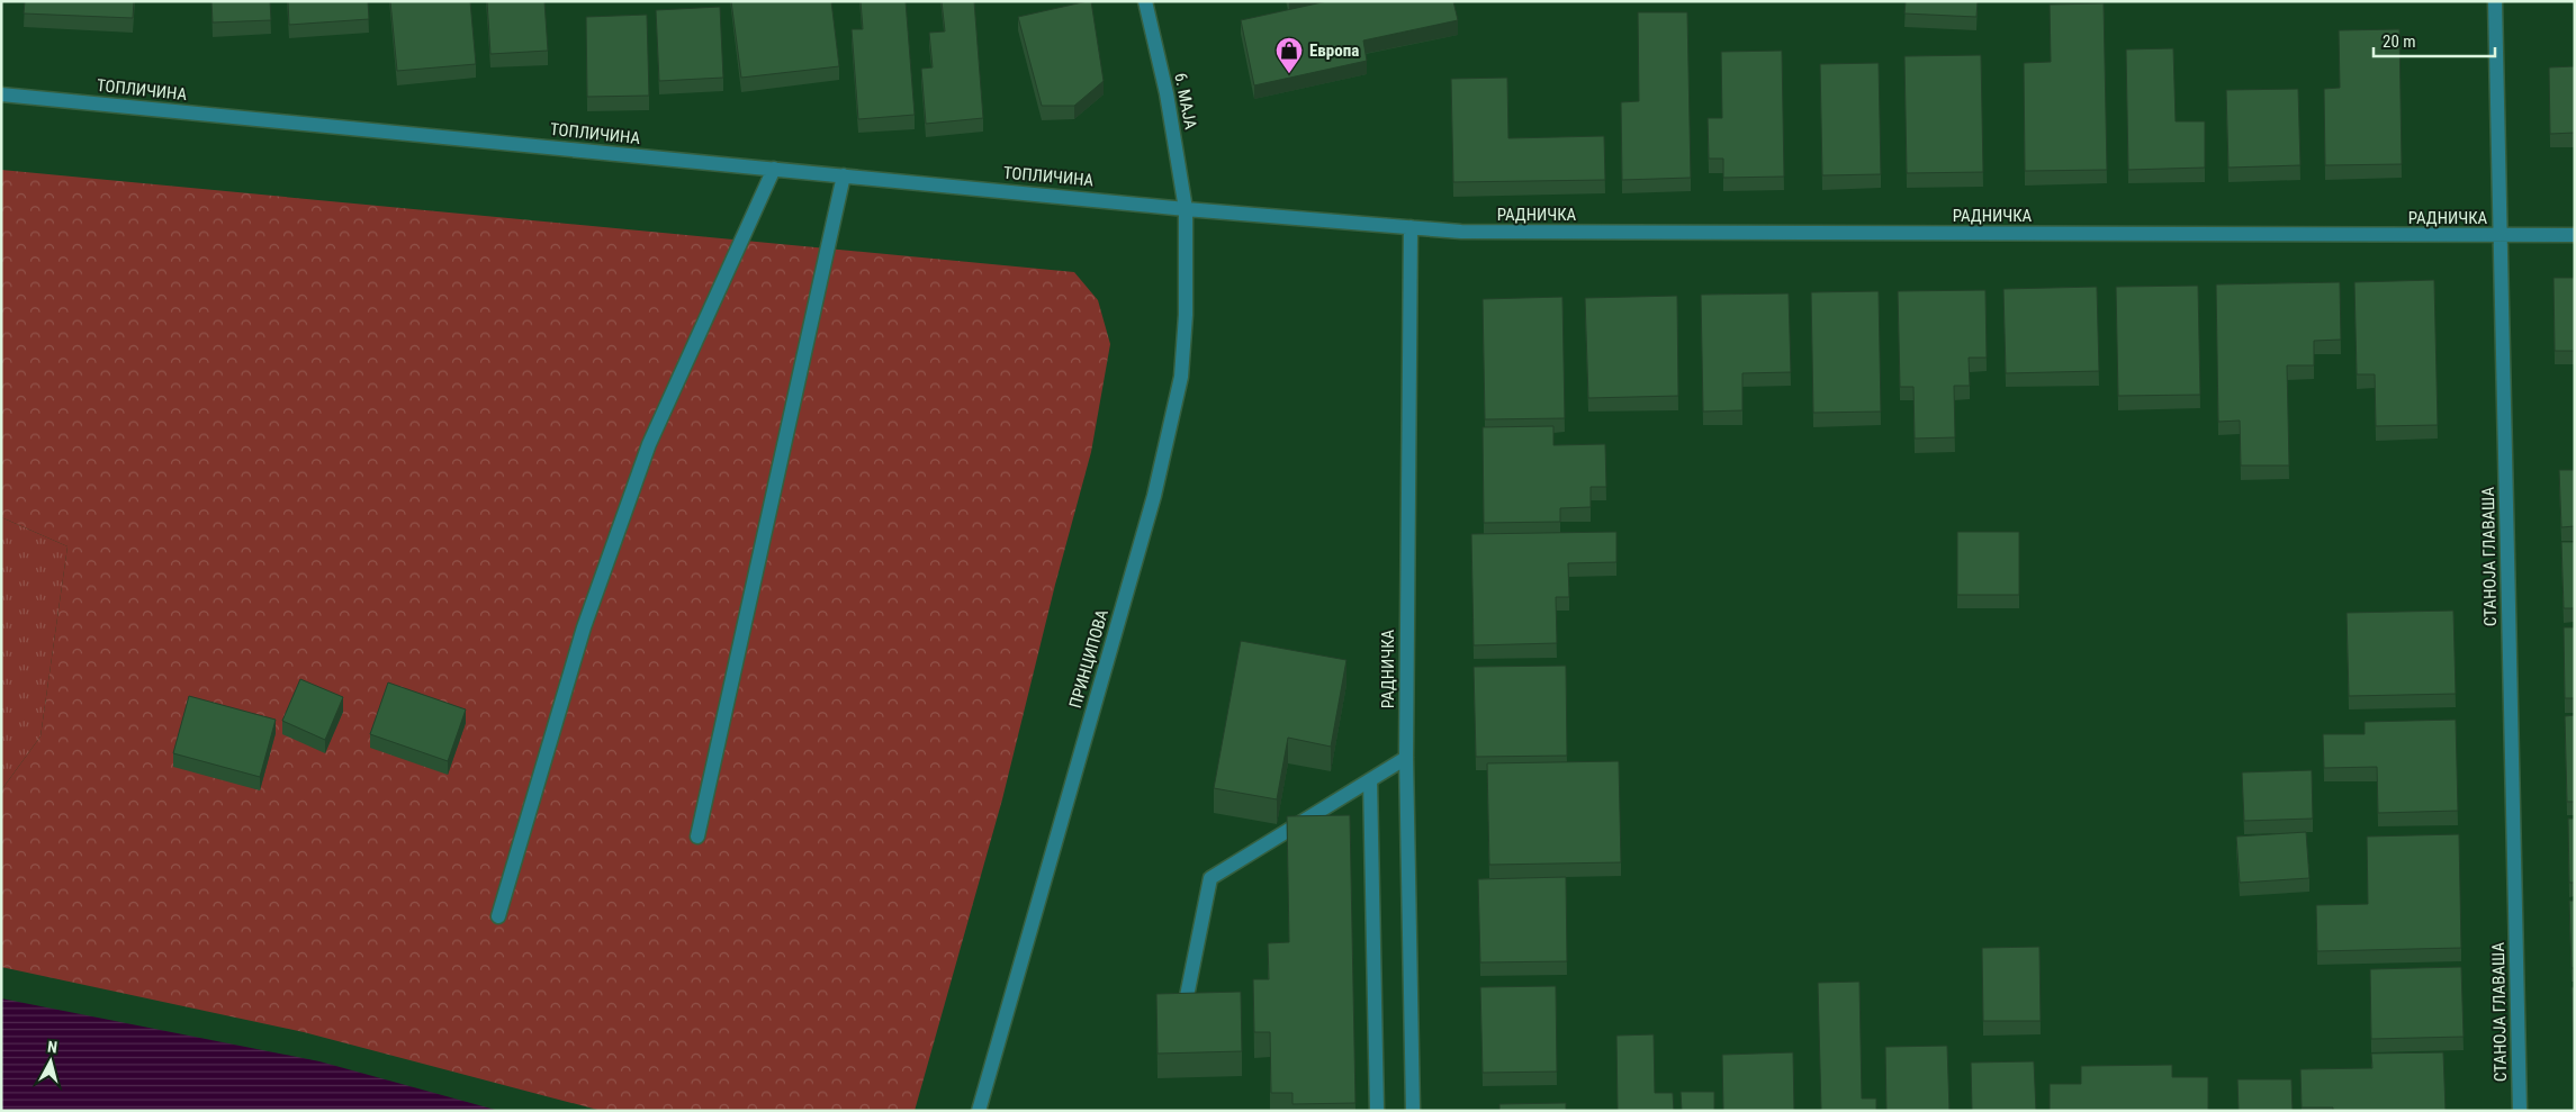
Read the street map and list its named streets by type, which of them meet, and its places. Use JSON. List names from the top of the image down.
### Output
{
  "streets": {
    "street": [
      "ТОПЛИЧИНА",
      "6. МАЈА",
      "РАДНИЧКА",
      "СТАНОЈА ГЛАВАША",
      "ПРИНЦИПОВА"
    ]
  },
  "crossings": [
    ["ТОПЛИЧИНА", "6. МАЈА"],
    ["ТОПЛИЧИНА", "РАДНИЧКА"],
    ["ТОПЛИЧИНА", "ПРИНЦИПОВА"],
    ["6. МАЈА", "РАДНИЧКА"],
    ["6. МАЈА", "ПРИНЦИПОВА"],
    ["РАДНИЧКА", "СТАНОЈА ГЛАВАША"],
    ["РАДНИЧКА", "ПРИНЦИПОВА"]
  ],
  "places": {
    "shop": ["Европа"]
  },
  "scale_bar": "20 m",
  "north": "top"
}
